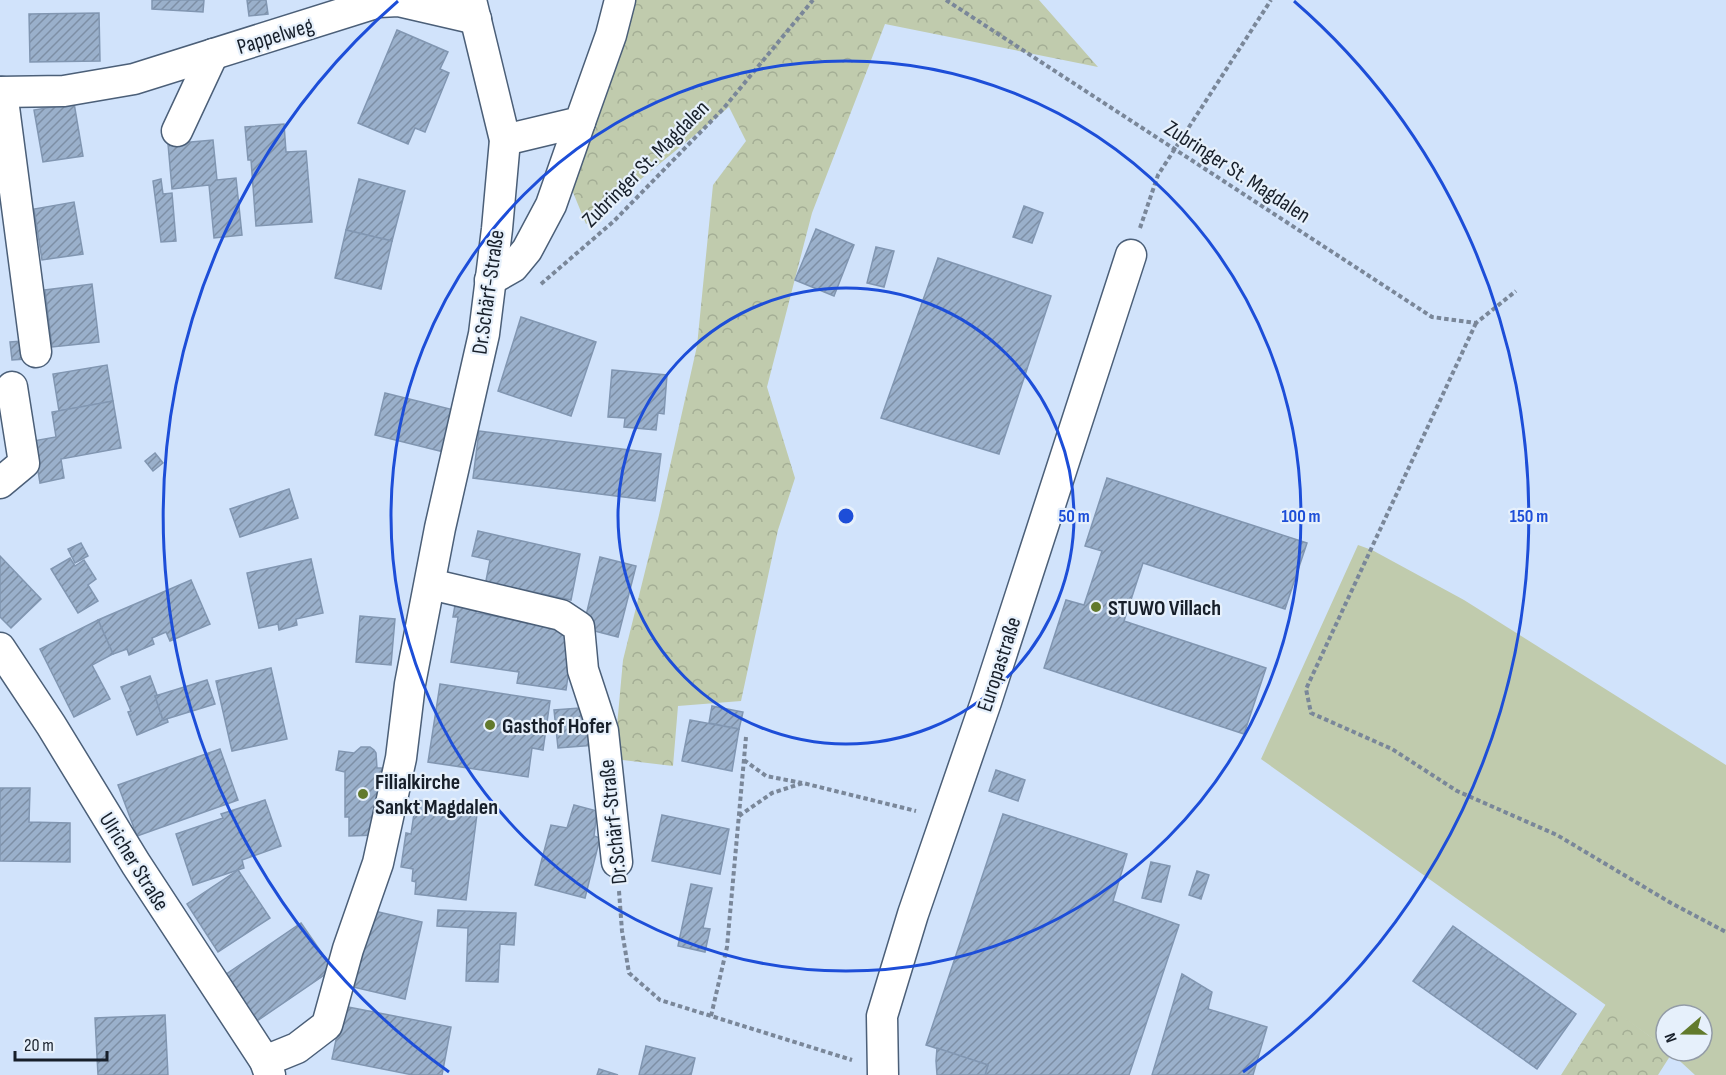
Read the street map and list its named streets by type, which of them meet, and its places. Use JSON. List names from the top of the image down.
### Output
{
  "streets": {
    "street": [
      "Pappelweg",
      "Dr.Schärf-Straße",
      "Europastraße",
      "Ulricher Straße"
    ],
    "path": ["Zubringer St. Magdalen"]
  },
  "crossings": [
    ["Pappelweg", "Dr.Schärf-Straße"],
    ["Dr.Schärf-Straße", "Europastraße"],
    ["Dr.Schärf-Straße", "Ulricher Straße"]
  ],
  "places": ["STUWO Villach", "Gasthof Hofer", "Filialkirche Sankt Magdalen"],
  "scale_bar": "20 m",
  "north": "left",
  "rings": ["50 m", "100 m", "150 m"]
}
